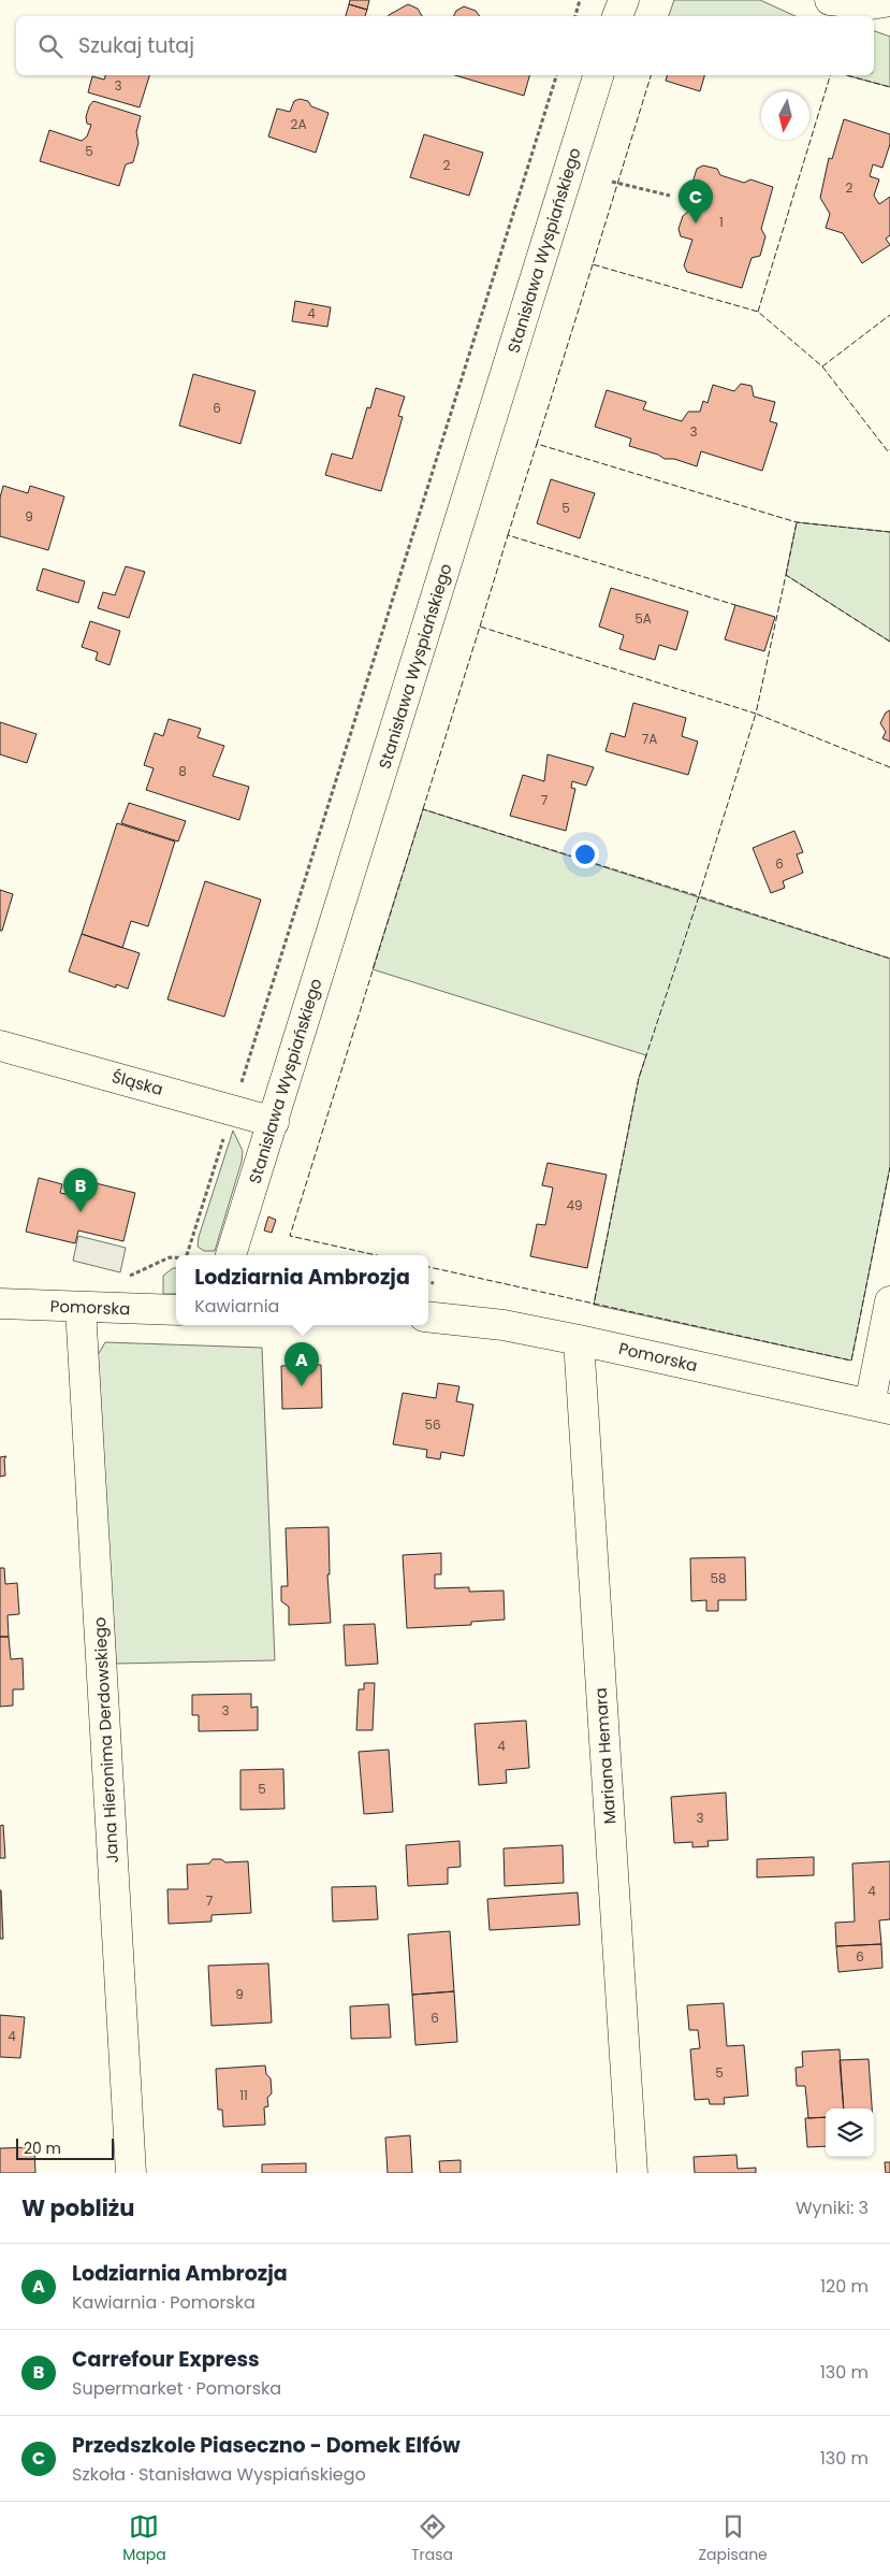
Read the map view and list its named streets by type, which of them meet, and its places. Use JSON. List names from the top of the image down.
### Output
{
  "streets": {
    "street": [
      "Stanisława Wyspiańskiego",
      "Śląska",
      "Pomorska",
      "Jana Hieronima Derdowskiego",
      "Mariana Hemara"
    ]
  },
  "crossings": [
    ["Stanisława Wyspiańskiego", "Śląska"],
    ["Pomorska", "Jana Hieronima Derdowskiego"],
    ["Pomorska", "Mariana Hemara"]
  ],
  "house_numbers": [
    "3",
    "2A",
    "5",
    "2",
    "2",
    "1",
    "4",
    "6",
    "3",
    "5",
    "9",
    "5A",
    "7A",
    "8",
    "7",
    "6",
    "49",
    "56",
    "58",
    "3",
    "4",
    "5",
    "3",
    "4",
    "7",
    "6",
    "9",
    "6",
    "4",
    "5",
    "11"
  ],
  "scale_bar": "20 m",
  "north": "bottom",
  "page": {
    "search": "Szukaj tutaj",
    "pins": ["C", "B", "A"],
    "popup": ["Lodziarnia Ambrozja", "Kawiarnia"],
    "scale": "20 m",
    "heading": ["W pobliżu", "Wyniki: 3"],
    "list": [
      {
        "mark": "A",
        "name": "Lodziarnia Ambrozja",
        "note": "Kawiarnia · Pomorska",
        "value": "120 m"
      },
      {
        "mark": "B",
        "name": "Carrefour Express",
        "note": "Supermarket · Pomorska",
        "value": "130 m"
      },
      {
        "mark": "C",
        "name": "Przedszkole Piaseczno - Domek Elfów",
        "note": "Szkoła · Stanisława Wyspiańskiego",
        "value": "130 m"
      }
    ],
    "nav": ["Mapa", "Trasa", "Zapisane"]
  }
}
